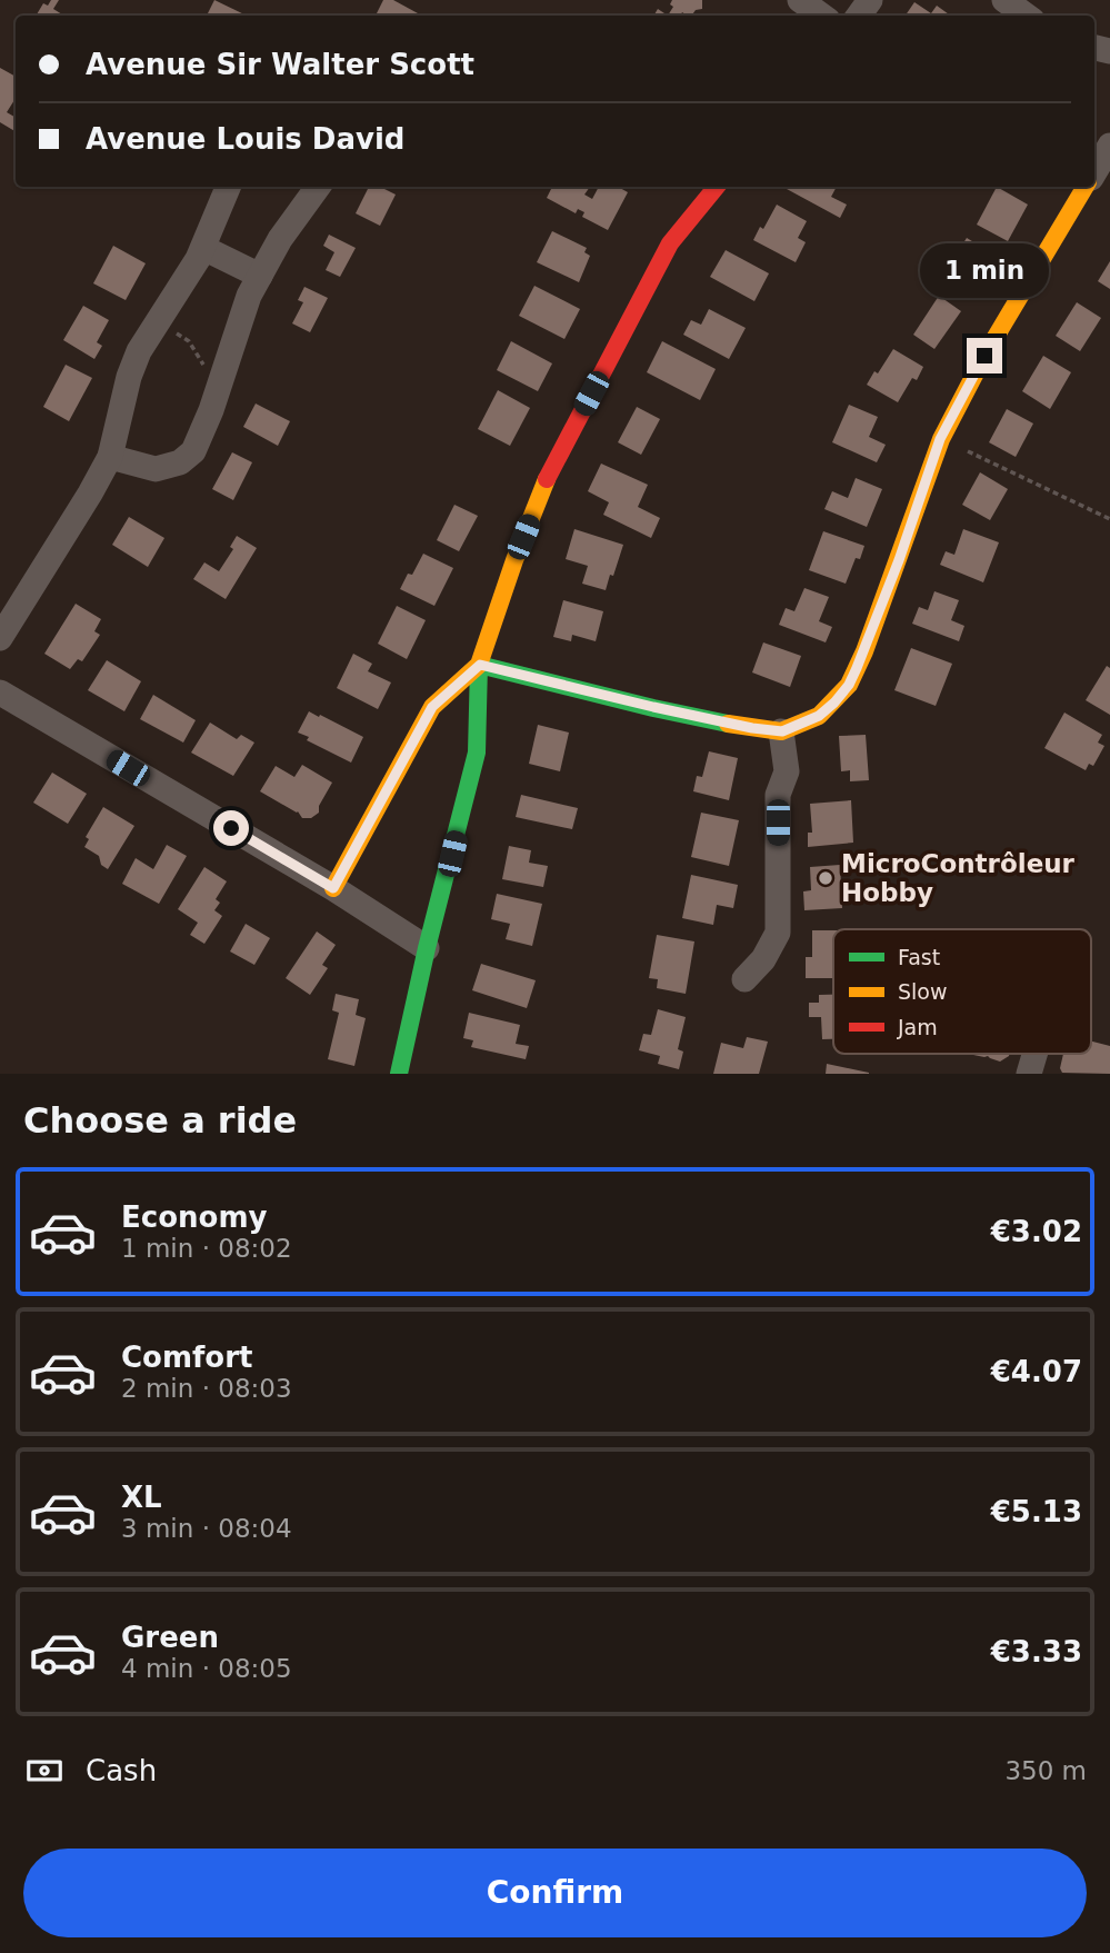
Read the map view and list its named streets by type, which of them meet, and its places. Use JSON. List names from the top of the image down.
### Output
{
  "places": ["MicroContrôleur Hobby"],
  "legend": ["Fast", "Slow", "Jam"],
  "page": {
    "banner": ["Avenue Sir Walter Scott", "Avenue Louis David"],
    "bubble": "1 min",
    "heading": "Choose a ride",
    "list": [
      {
        "name": "Economy",
        "note": "1 min · 08:02",
        "value": "€3.02"
      },
      {
        "name": "Comfort",
        "note": "2 min · 08:03",
        "value": "€4.07"
      },
      {
        "name": "XL",
        "note": "3 min · 08:04",
        "value": "€5.13"
      },
      {
        "name": "Green",
        "note": "4 min · 08:05",
        "value": "€3.33"
      }
    ],
    "pay": ["Cash", "350 m"],
    "buttons": "Confirm"
  }
}
